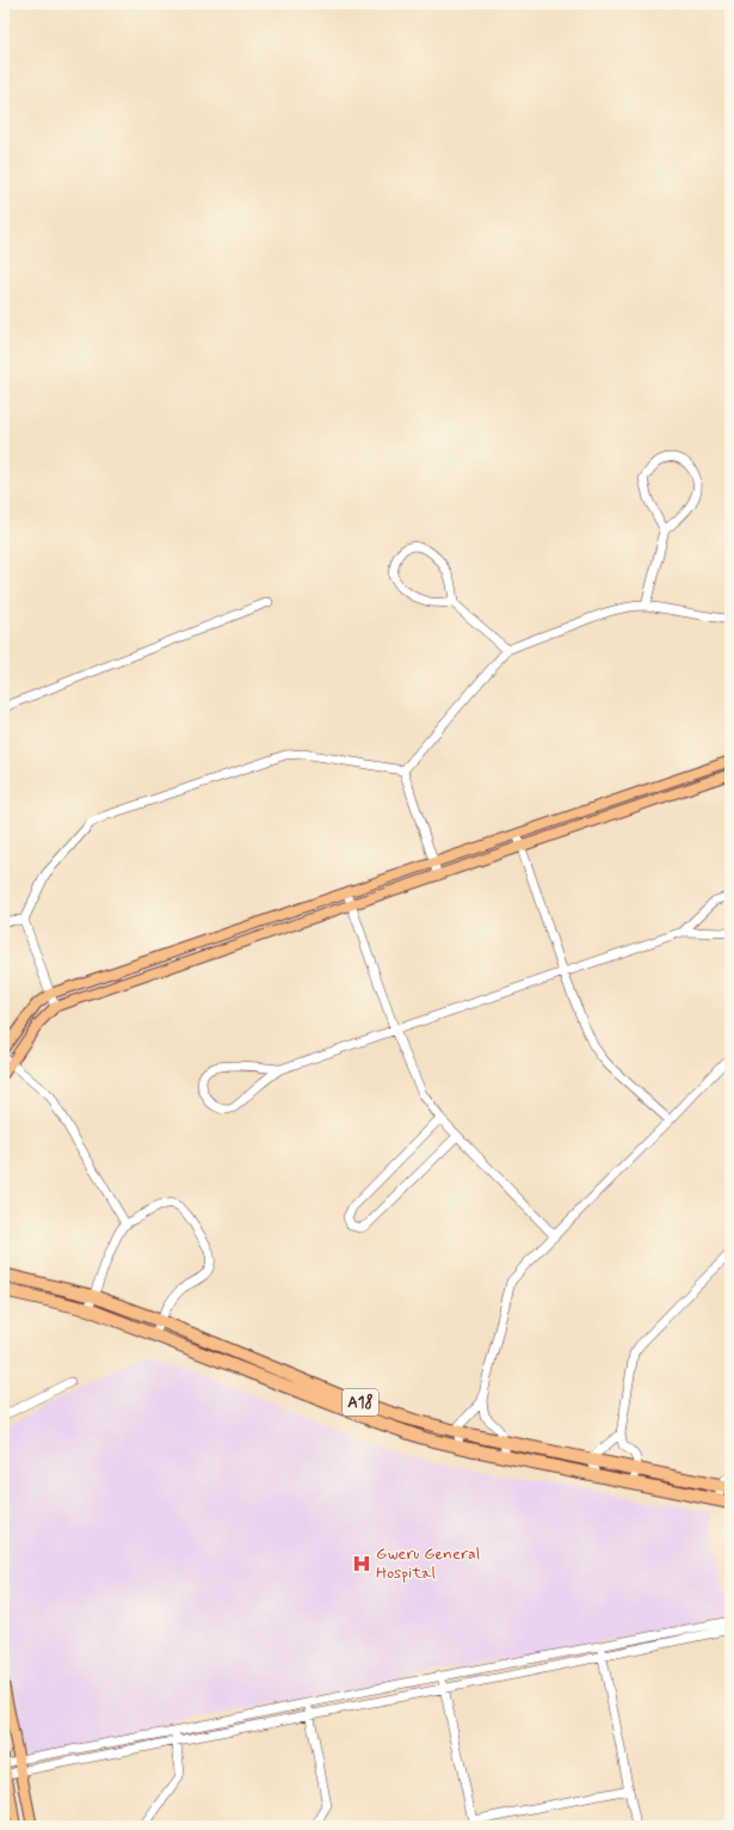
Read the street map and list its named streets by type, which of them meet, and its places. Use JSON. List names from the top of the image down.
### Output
{
  "streets": {
    "highway": ["A18"]
  },
  "places": {
    "hospital": ["Gweru General Hospital"]
  }
}
